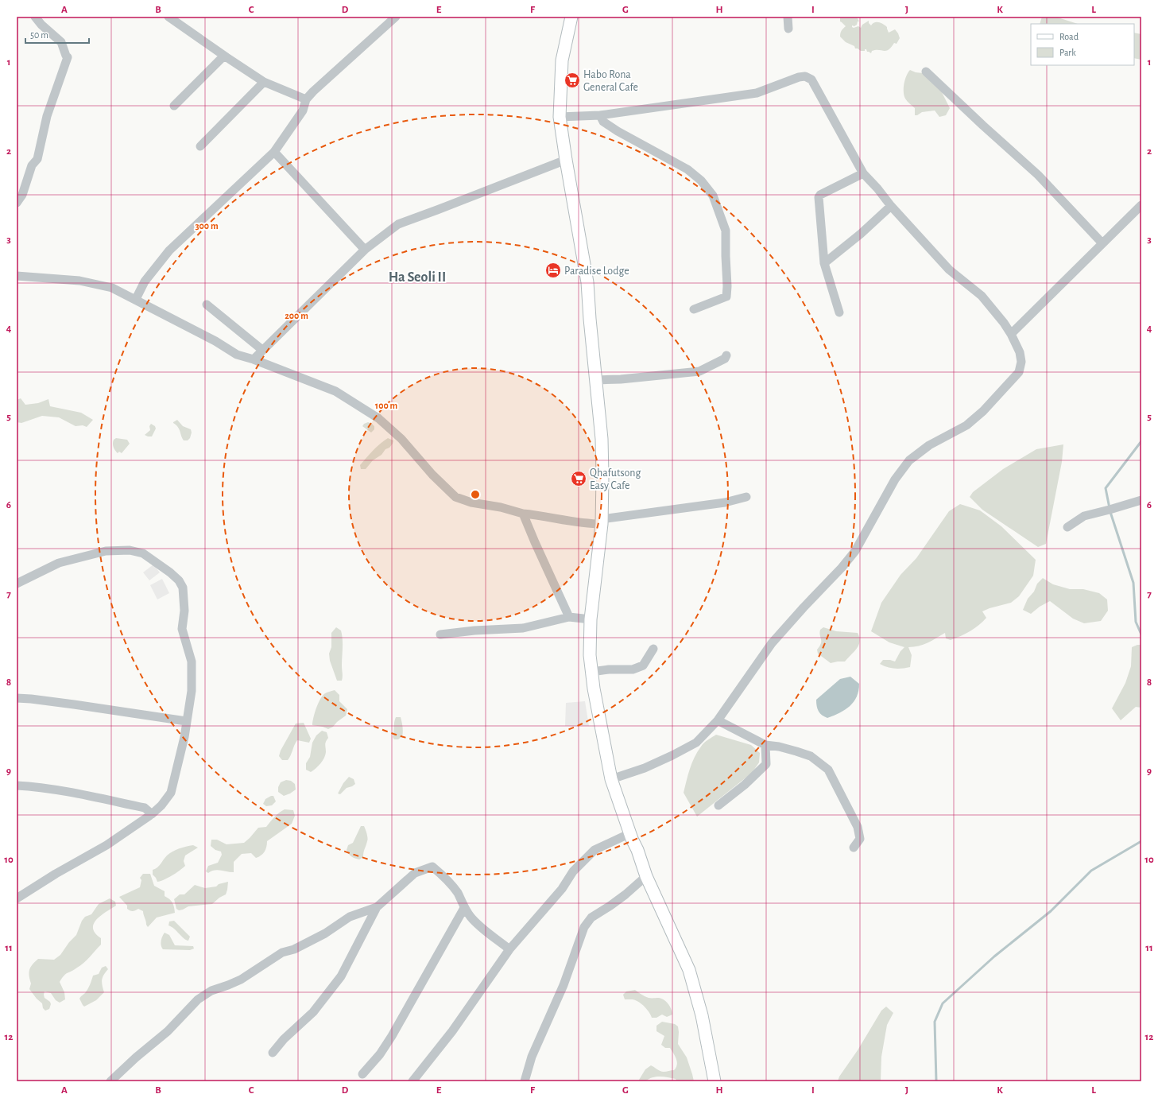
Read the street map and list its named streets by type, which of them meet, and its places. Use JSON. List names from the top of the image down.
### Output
{
  "districts": ["Ha Seoli II"],
  "places": {
    "supermarket": ["Habo Rona General Cafe", "Qhafutsong Easy Cafe"],
    "hotel": ["Paradise Lodge"]
  },
  "legend": ["Road", "Park"],
  "scale_bar": "50 m",
  "grid": {
    "columns": [
      "A",
      "B",
      "C",
      "D",
      "E",
      "F",
      "G",
      "H",
      "I",
      "J",
      "K",
      "L"
    ],
    "rows": [
      "1",
      "2",
      "3",
      "4",
      "5",
      "6",
      "7",
      "8",
      "9",
      "10",
      "11",
      "12"
    ]
  },
  "rings": ["300 m", "200 m", "100 m"]
}
